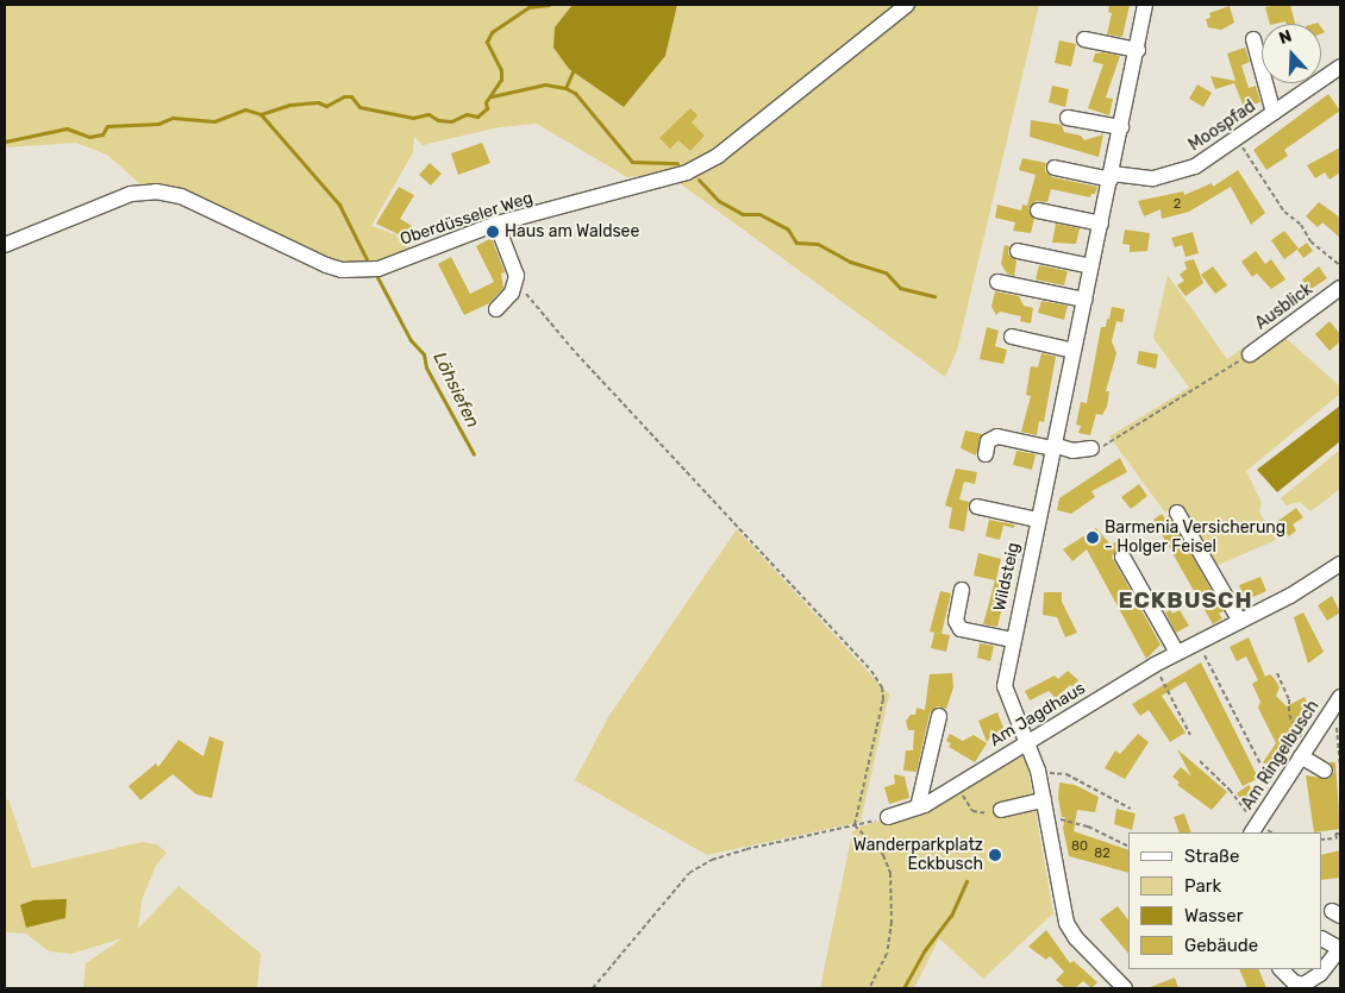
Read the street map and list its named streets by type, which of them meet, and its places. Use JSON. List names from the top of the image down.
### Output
{
  "streets": {
    "street": [
      "Moospfad",
      "Oberdüsseler Weg",
      "Ausblick",
      "Wildsteig",
      "Am Jagdhaus",
      "Am Ringelbusch"
    ]
  },
  "crossings": [
    ["Moospfad", "Wildsteig"],
    ["Wildsteig", "Am Jagdhaus"]
  ],
  "districts": ["ECKBUSCH"],
  "water": ["Löhsiefen"],
  "places": ["Haus am Waldsee", "Barmenia Versicherung - Holger Feisel", "Wanderparkplatz Eckbusch"],
  "house_numbers": ["2", "80", "82"],
  "legend": [
    "Straße",
    "Park",
    "Wasser",
    "Gebäude"
  ],
  "north": "top"
}
